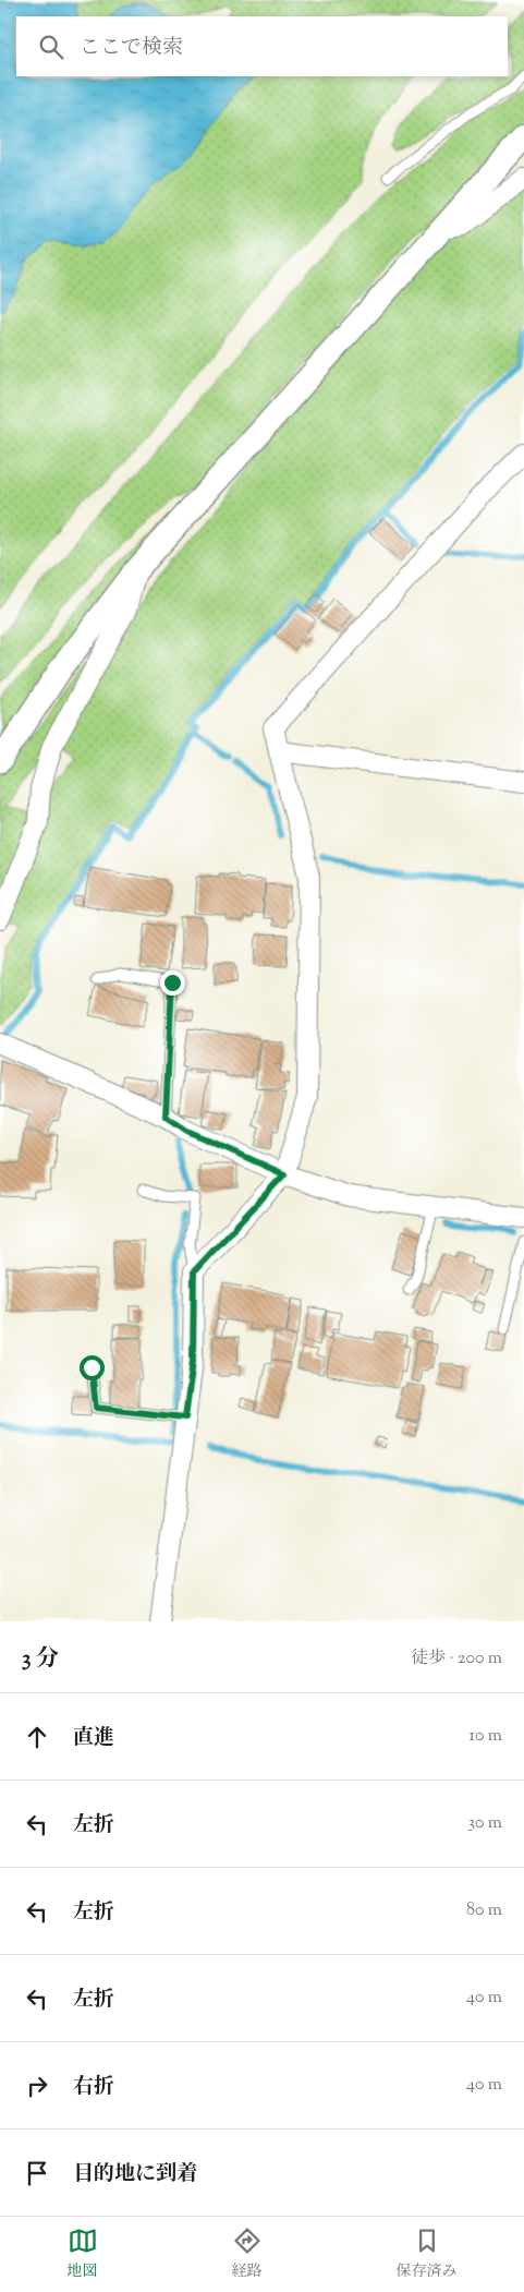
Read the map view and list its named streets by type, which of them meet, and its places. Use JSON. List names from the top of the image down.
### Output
{
  "page": {
    "search": "ここで検索",
    "heading": ["3 分", "徒歩 · 200 m"],
    "list": [
      ["直進", "10 m"],
      ["左折", "30 m"],
      ["左折", "80 m"],
      ["左折", "40 m"],
      ["右折", "40 m"],
      "目的地に到着"
    ],
    "nav": ["地図", "経路", "保存済み"]
  }
}
